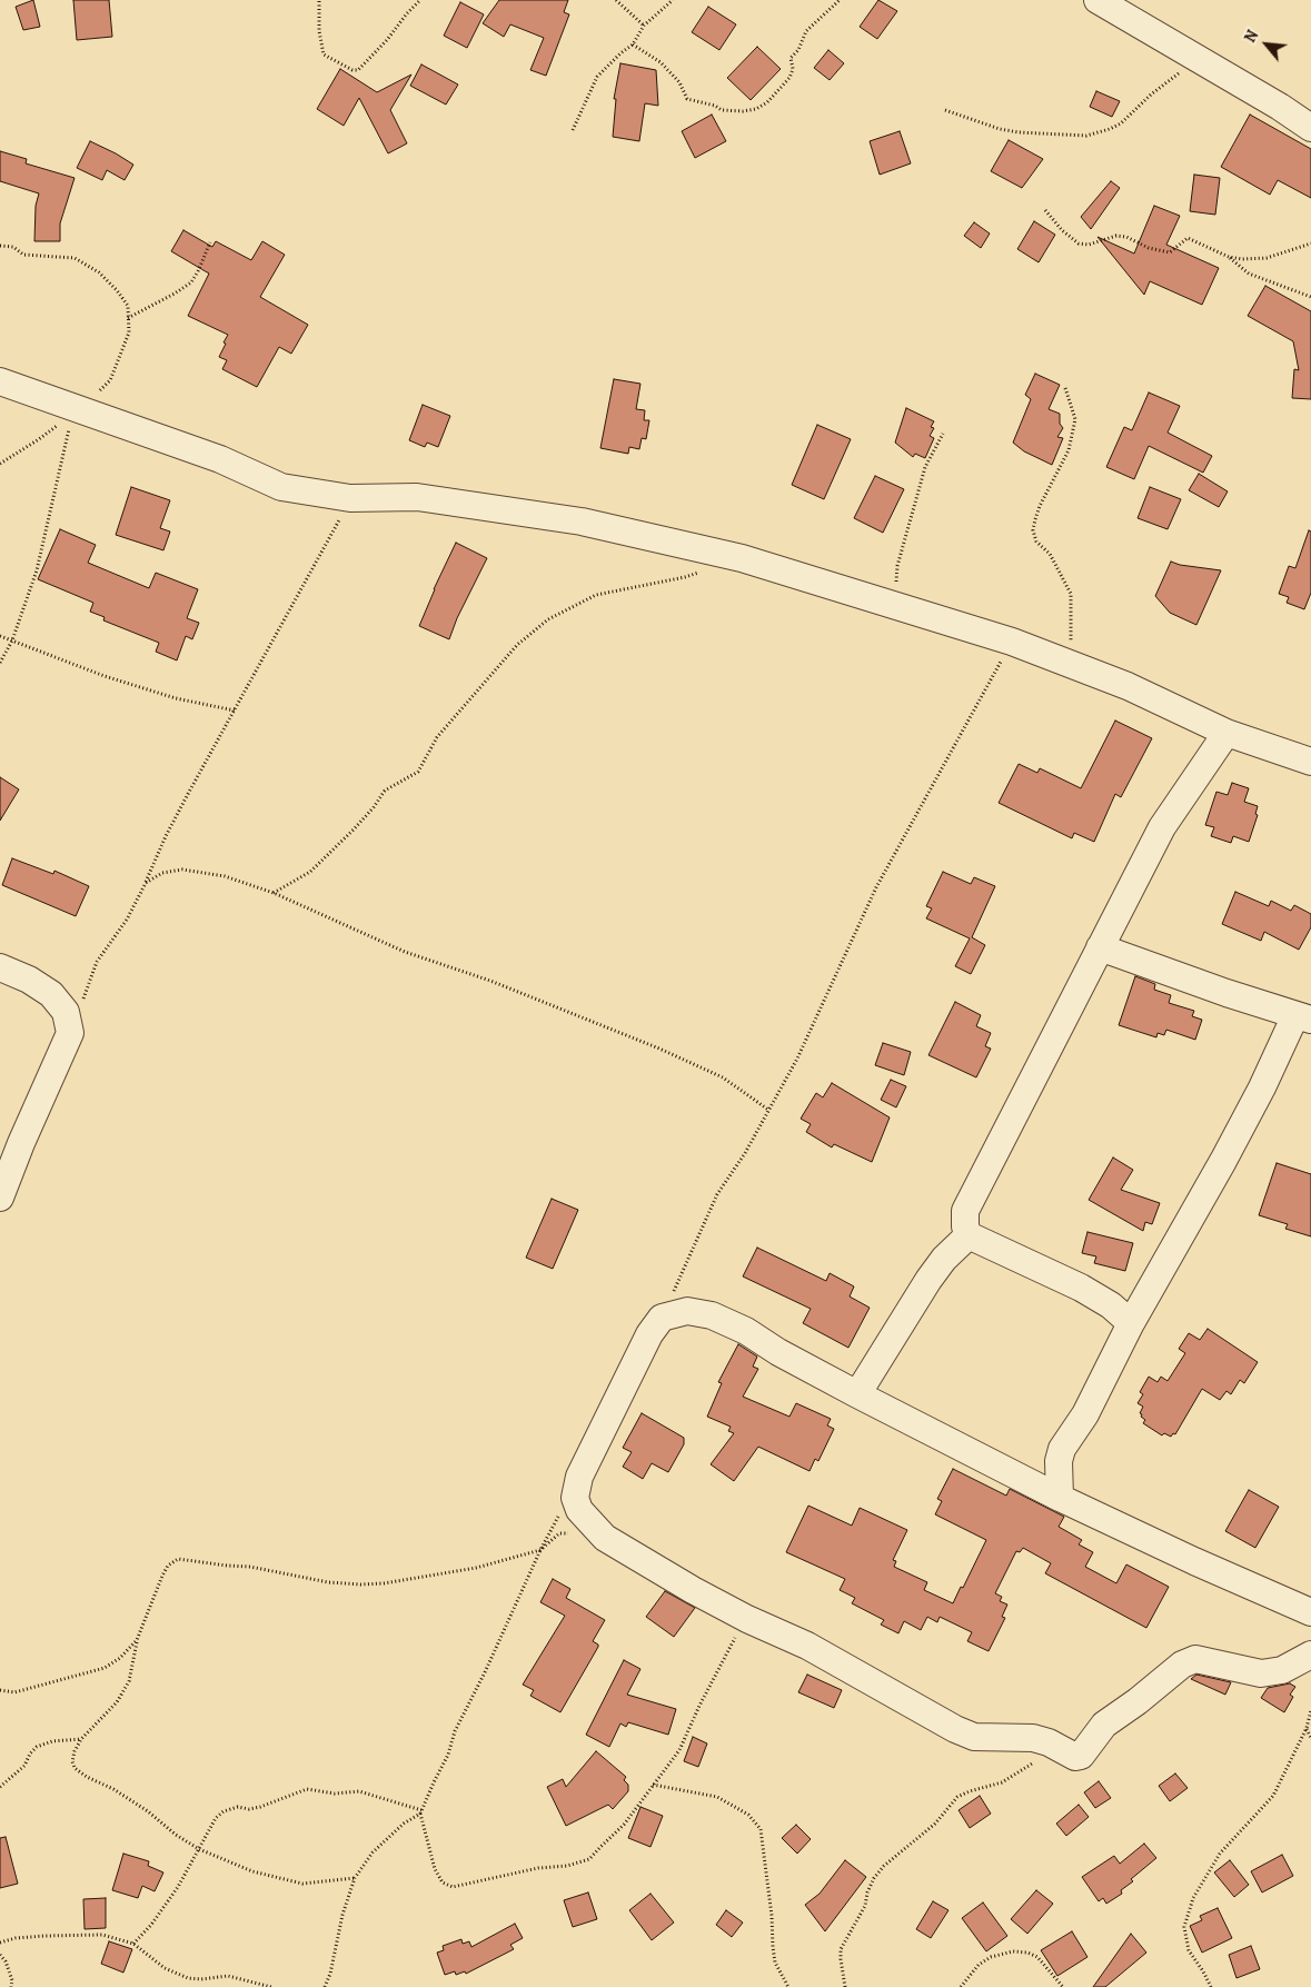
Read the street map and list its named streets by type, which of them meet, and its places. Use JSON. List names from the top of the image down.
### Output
{
  "north": "top left"
}
